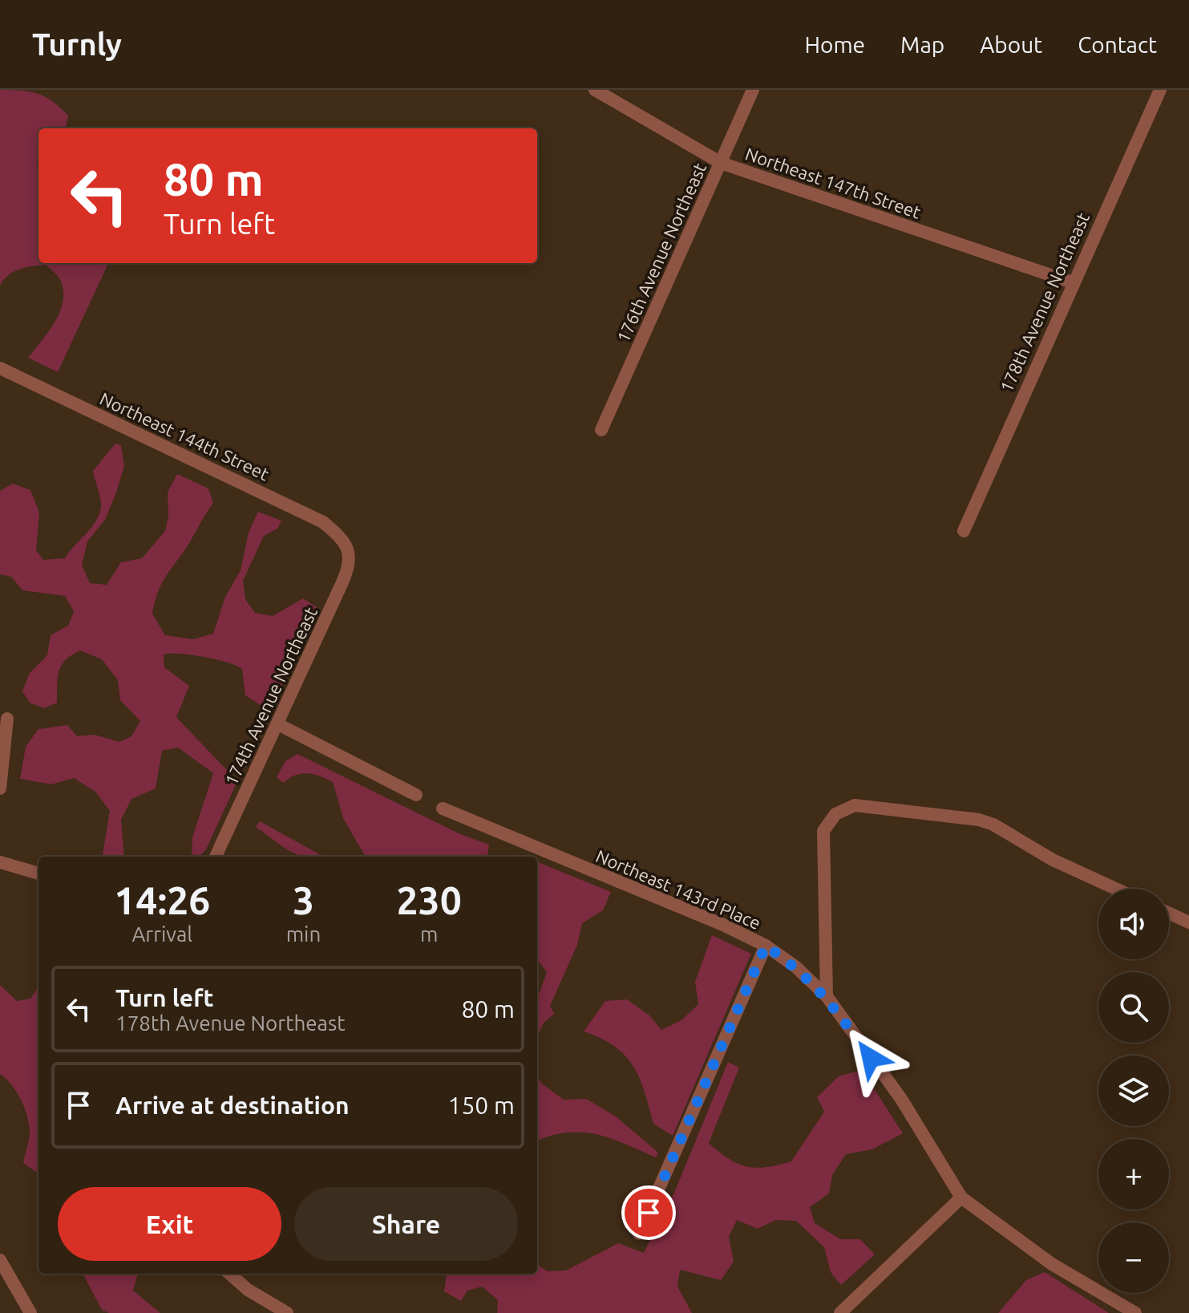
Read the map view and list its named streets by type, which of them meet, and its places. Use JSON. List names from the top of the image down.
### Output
{
  "streets": {
    "street": [
      "Northeast 147th Street",
      "176th Avenue Northeast",
      "178th Avenue Northeast",
      "Northeast 144th Street",
      "174th Avenue Northeast",
      "Northeast 143rd Place"
    ]
  },
  "crossings": [
    ["Northeast 147th Street", "176th Avenue Northeast"],
    ["Northeast 147th Street", "178th Avenue Northeast"],
    ["Northeast 144th Street", "174th Avenue Northeast"]
  ],
  "page": {
    "header": "Turnly",
    "nav": [
      "Home",
      "Map",
      "About",
      "Contact"
    ],
    "turn": ["80 m", "Turn left"],
    "eta": [
      "14:26",
      "Arrival",
      "3",
      "min",
      "230",
      "m"
    ],
    "map_buttons": ["+", "−"],
    "list": [
      {
        "name": "Turn left",
        "note": "178th Avenue Northeast",
        "value": "80 m"
      },
      {
        "name": "Arrive at destination",
        "value": "150 m"
      }
    ],
    "buttons": ["Exit", "Share"]
  }
}
